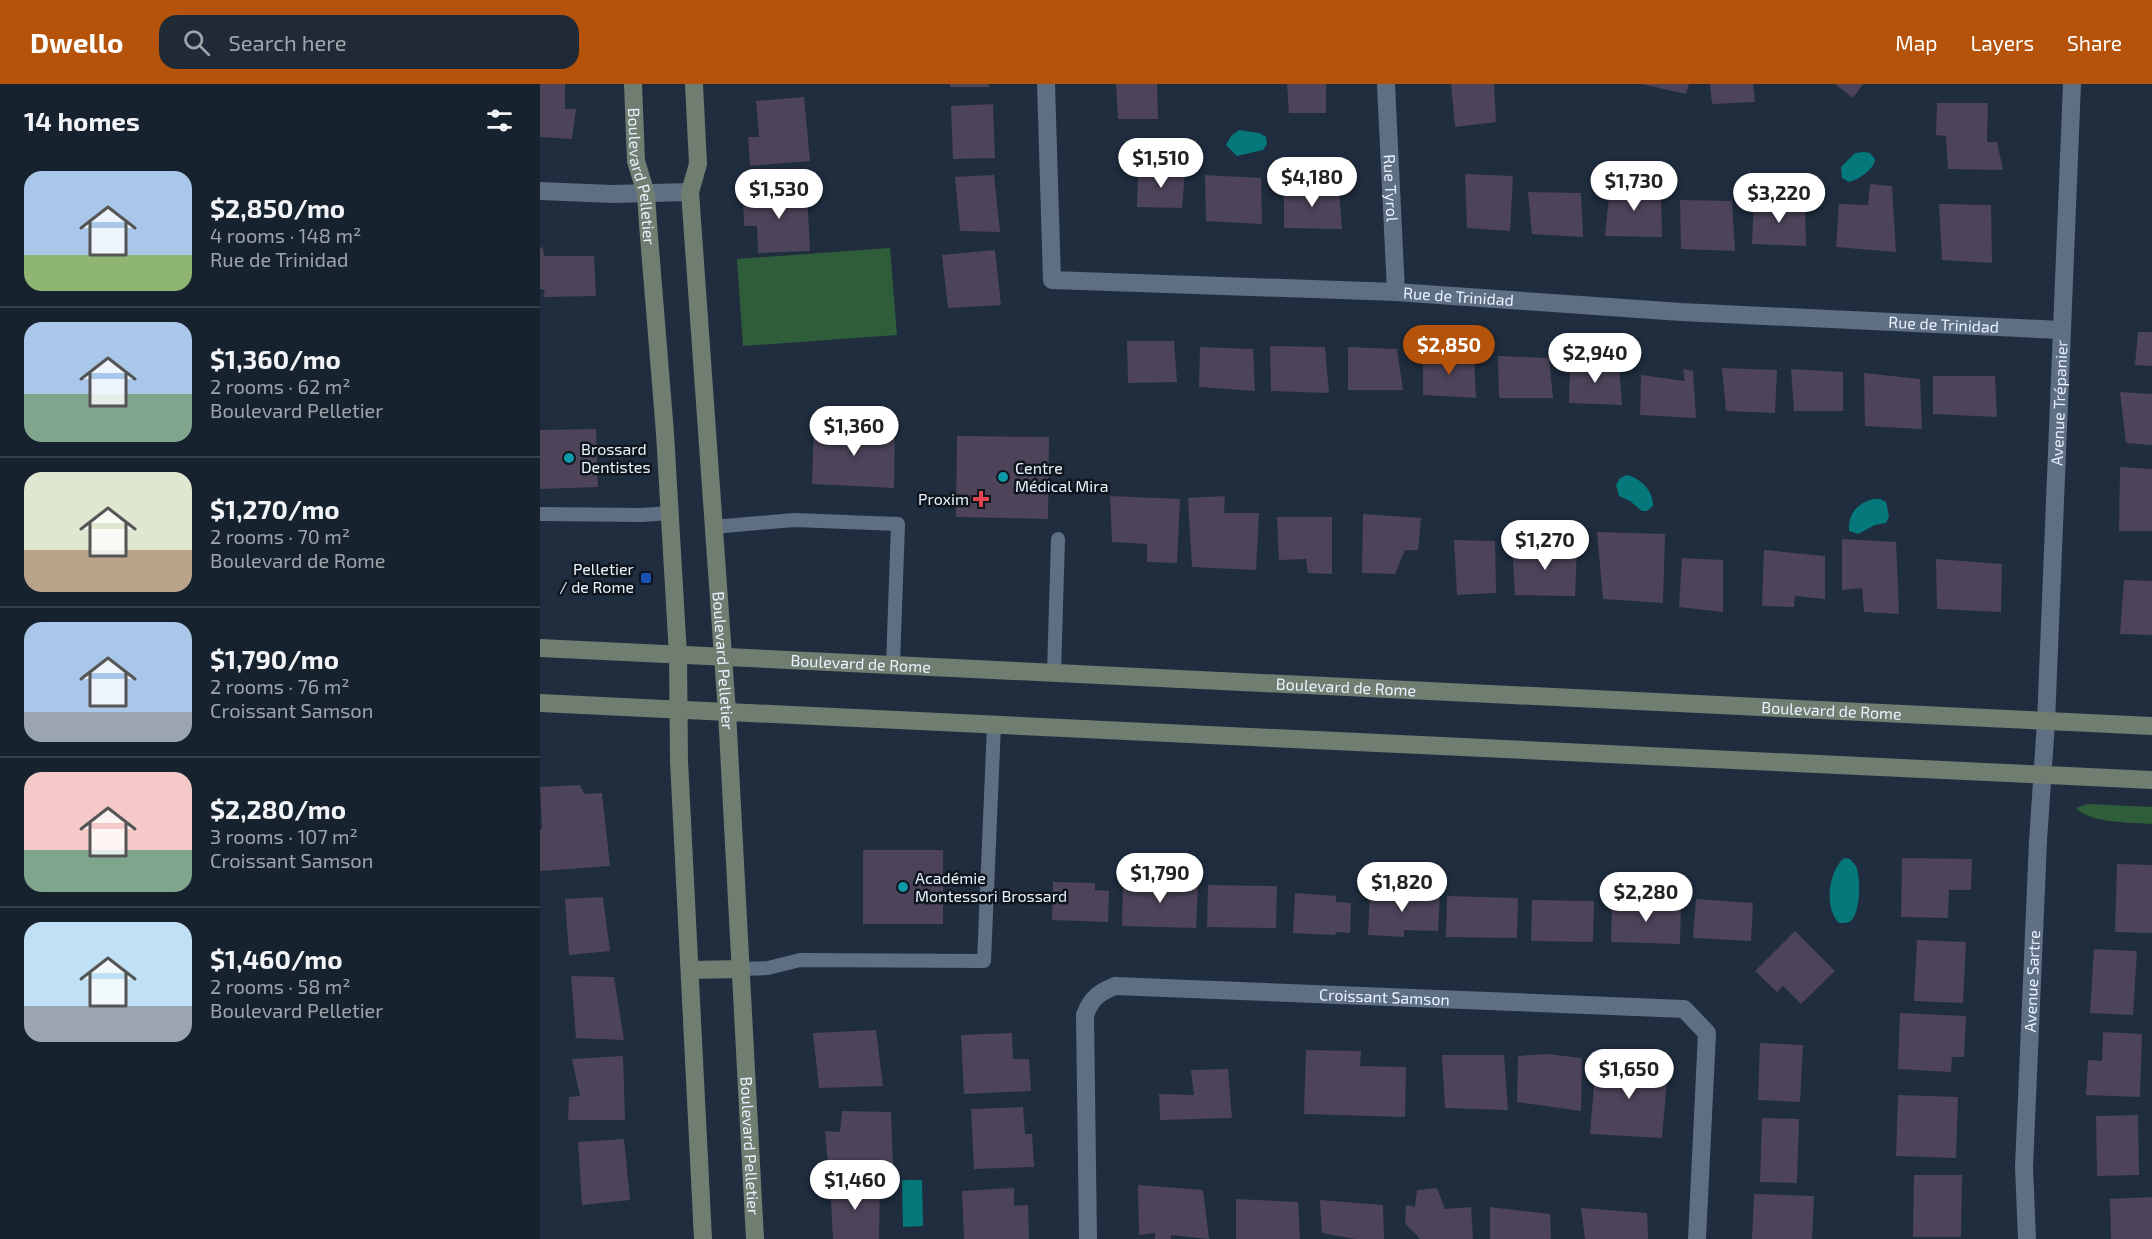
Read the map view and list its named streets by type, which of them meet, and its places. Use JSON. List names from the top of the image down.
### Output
{
  "streets": {
    "main road": ["Boulevard Pelletier", "Boulevard de Rome"],
    "street": [
      "Rue Tyrol",
      "Rue de Trinidad",
      "Avenue Trépanier",
      "Avenue Sartre",
      "Croissant Samson"
    ]
  },
  "crossings": [
    ["Boulevard Pelletier", "Boulevard de Rome"],
    ["Rue Tyrol", "Rue de Trinidad"],
    ["Rue de Trinidad", "Avenue Trépanier"],
    ["Avenue Trépanier", "Boulevard de Rome"],
    ["Avenue Trépanier", "Avenue Sartre"],
    ["Boulevard de Rome", "Avenue Sartre"]
  ],
  "places": {
    "other": ["Brossard Dentistes", "Centre Médical Mira", "Académie Montessori Brossard"],
    "health": ["Proxim"],
    "transit": ["Pelletier / de Rome"]
  },
  "page": {
    "header": "Dwello",
    "search": "Search here",
    "nav": ["Map", "Layers", "Share"],
    "heading": "14 homes",
    "price": [
      "$1,510",
      "$4,180",
      "$1,730",
      "$1,530",
      "$3,220",
      "$2,850",
      "$2,940",
      "$1,360",
      "$1,270",
      "$1,790",
      "$1,820",
      "$2,280",
      "$1,650",
      "$1,460"
    ],
    "list": [
      {
        "name": "$2,850/mo",
        "note": "4 rooms · 148 m² · Rue de Trinidad"
      },
      {
        "name": "$1,360/mo",
        "note": "2 rooms · 62 m² · Boulevard Pelletier"
      },
      {
        "name": "$1,270/mo",
        "note": "2 rooms · 70 m² · Boulevard de Rome"
      },
      {
        "name": "$1,790/mo",
        "note": "2 rooms · 76 m² · Croissant Samson"
      },
      {
        "name": "$2,280/mo",
        "note": "3 rooms · 107 m² · Croissant Samson"
      },
      {
        "name": "$1,460/mo",
        "note": "2 rooms · 58 m² · Boulevard Pelletier"
      }
    ]
  }
}
